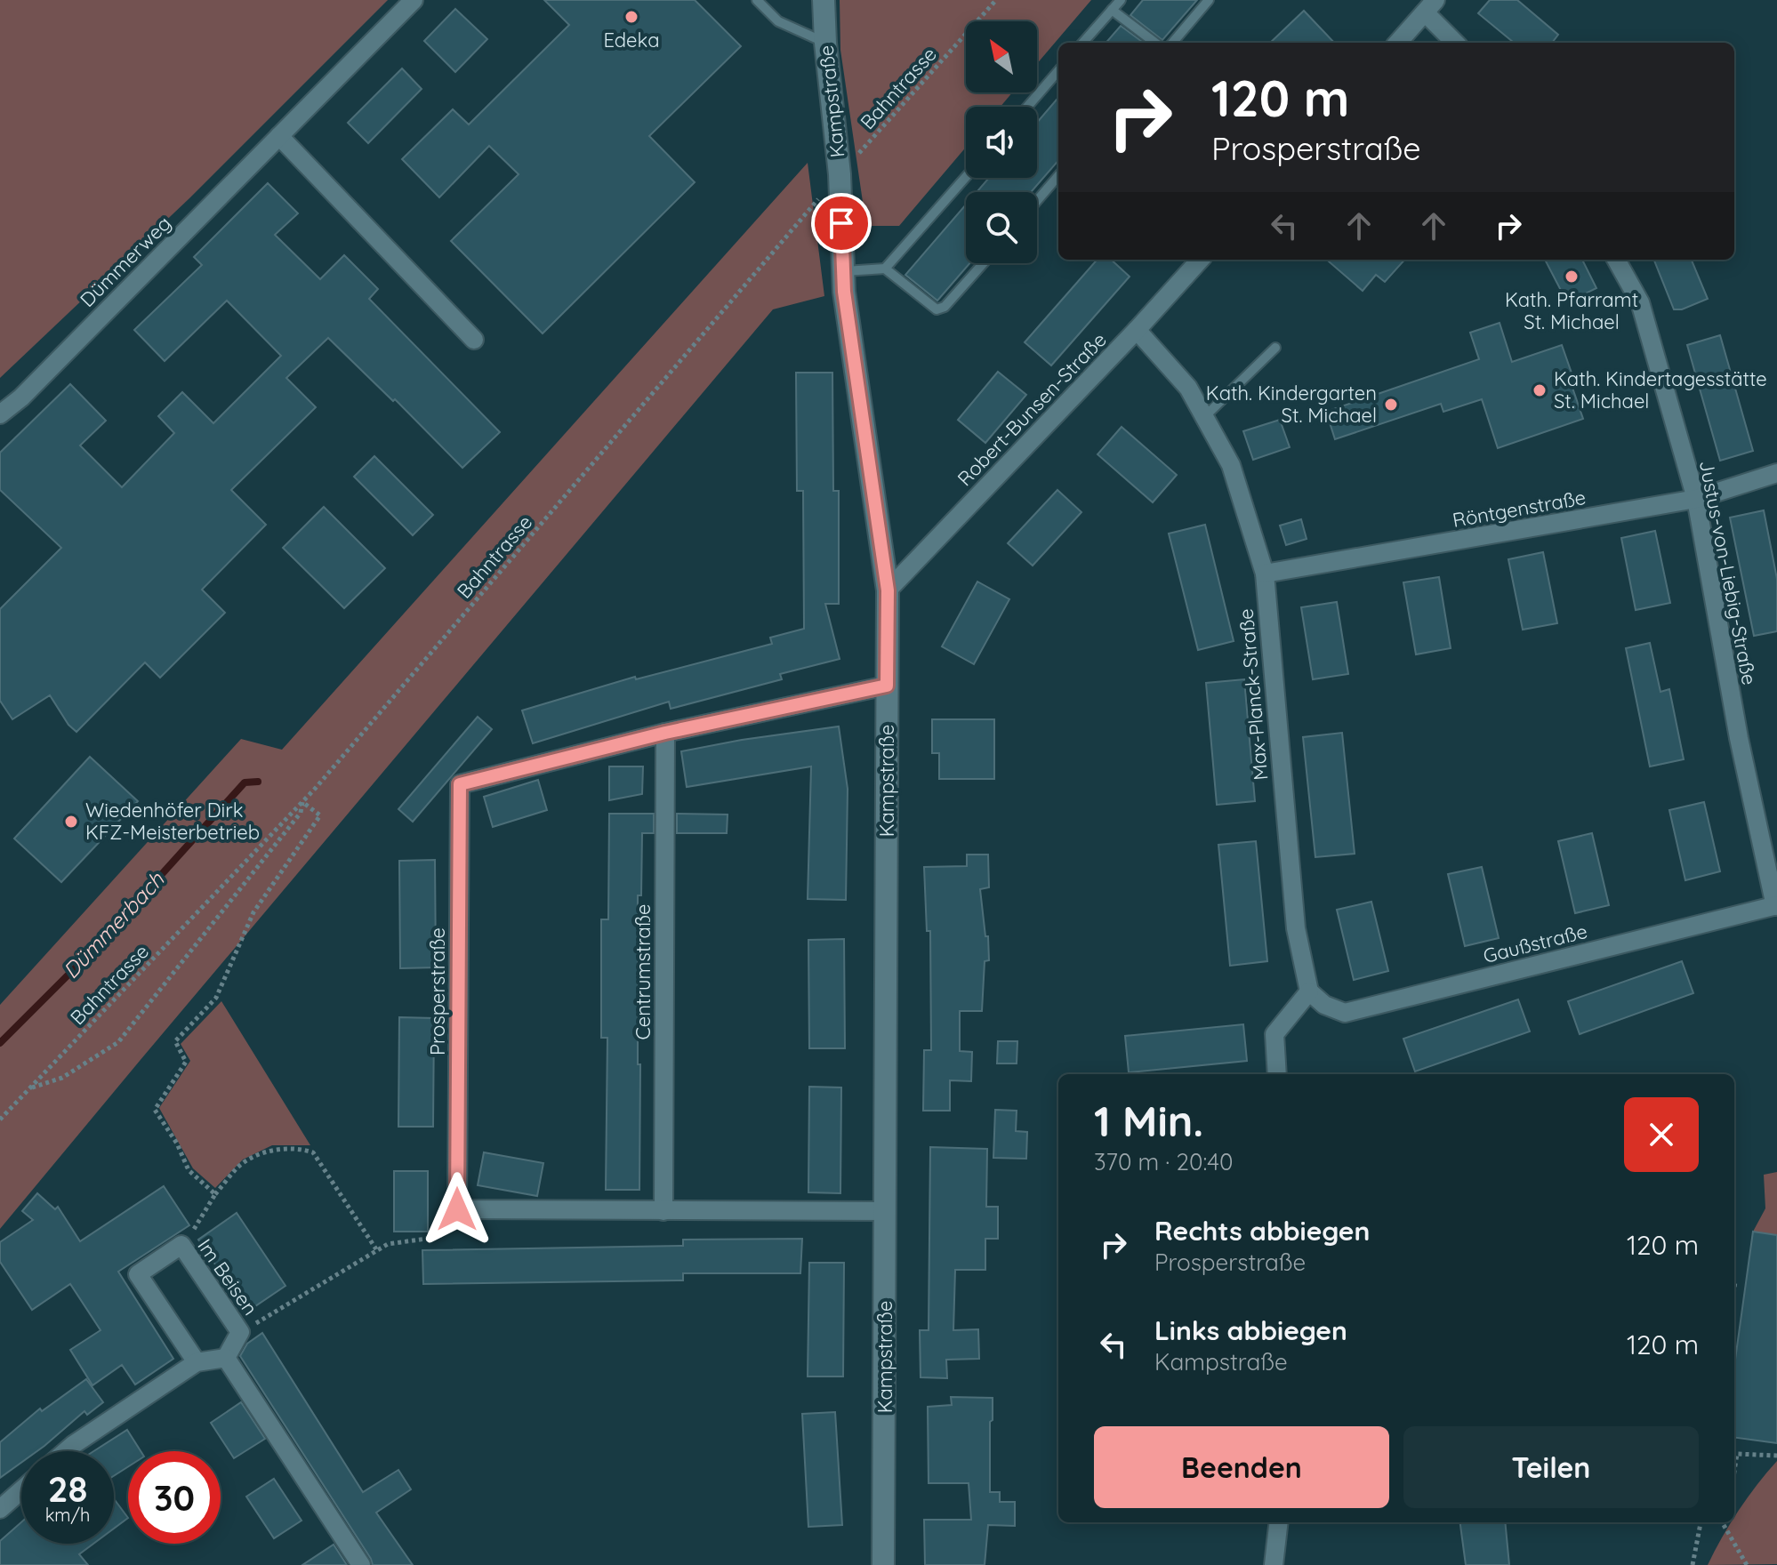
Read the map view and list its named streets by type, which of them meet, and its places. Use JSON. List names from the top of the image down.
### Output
{
  "streets": {
    "street": [
      "Kampstraße",
      "Dümmerweg",
      "Robert-Bunsen-Straße",
      "Röntgenstraße",
      "Justus-von-Liebig-Straße",
      "Max-Planck-Straße",
      "Gaußstraße",
      "Centrumstraße",
      "Prosperstraße",
      "Im Beisen"
    ],
    "path": ["Bahntrasse"]
  },
  "crossings": [
    ["Bahntrasse", "Kampstraße"],
    ["Kampstraße", "Robert-Bunsen-Straße"],
    ["Kampstraße", "Prosperstraße"],
    ["Robert-Bunsen-Straße", "Max-Planck-Straße"],
    ["Röntgenstraße", "Justus-von-Liebig-Straße"],
    ["Röntgenstraße", "Max-Planck-Straße"],
    ["Justus-von-Liebig-Straße", "Gaußstraße"],
    ["Max-Planck-Straße", "Gaußstraße"],
    ["Centrumstraße", "Prosperstraße"]
  ],
  "water": ["Dümmerbach"],
  "places": [
    "Edeka",
    "Kath. Pfarramt St. Michael",
    "Kath. Kindertagesstätte St. Michael",
    "Kath. Kindergarten St. Michael",
    "Wiedenhöfer Dirk KFZ-Meisterbetrieb"
  ],
  "north": "top left",
  "page": {
    "turn": ["120 m", "Prosperstraße"],
    "heading": ["1 Min.", "370 m · 20:40"],
    "list": [
      {
        "name": "Rechts abbiegen",
        "note": "Prosperstraße",
        "value": "120 m"
      },
      {
        "name": "Links abbiegen",
        "note": "Kampstraße",
        "value": "120 m"
      }
    ],
    "buttons": ["Beenden", "Teilen"],
    "speed": "28 km/h",
    "limit": "30"
  }
}
